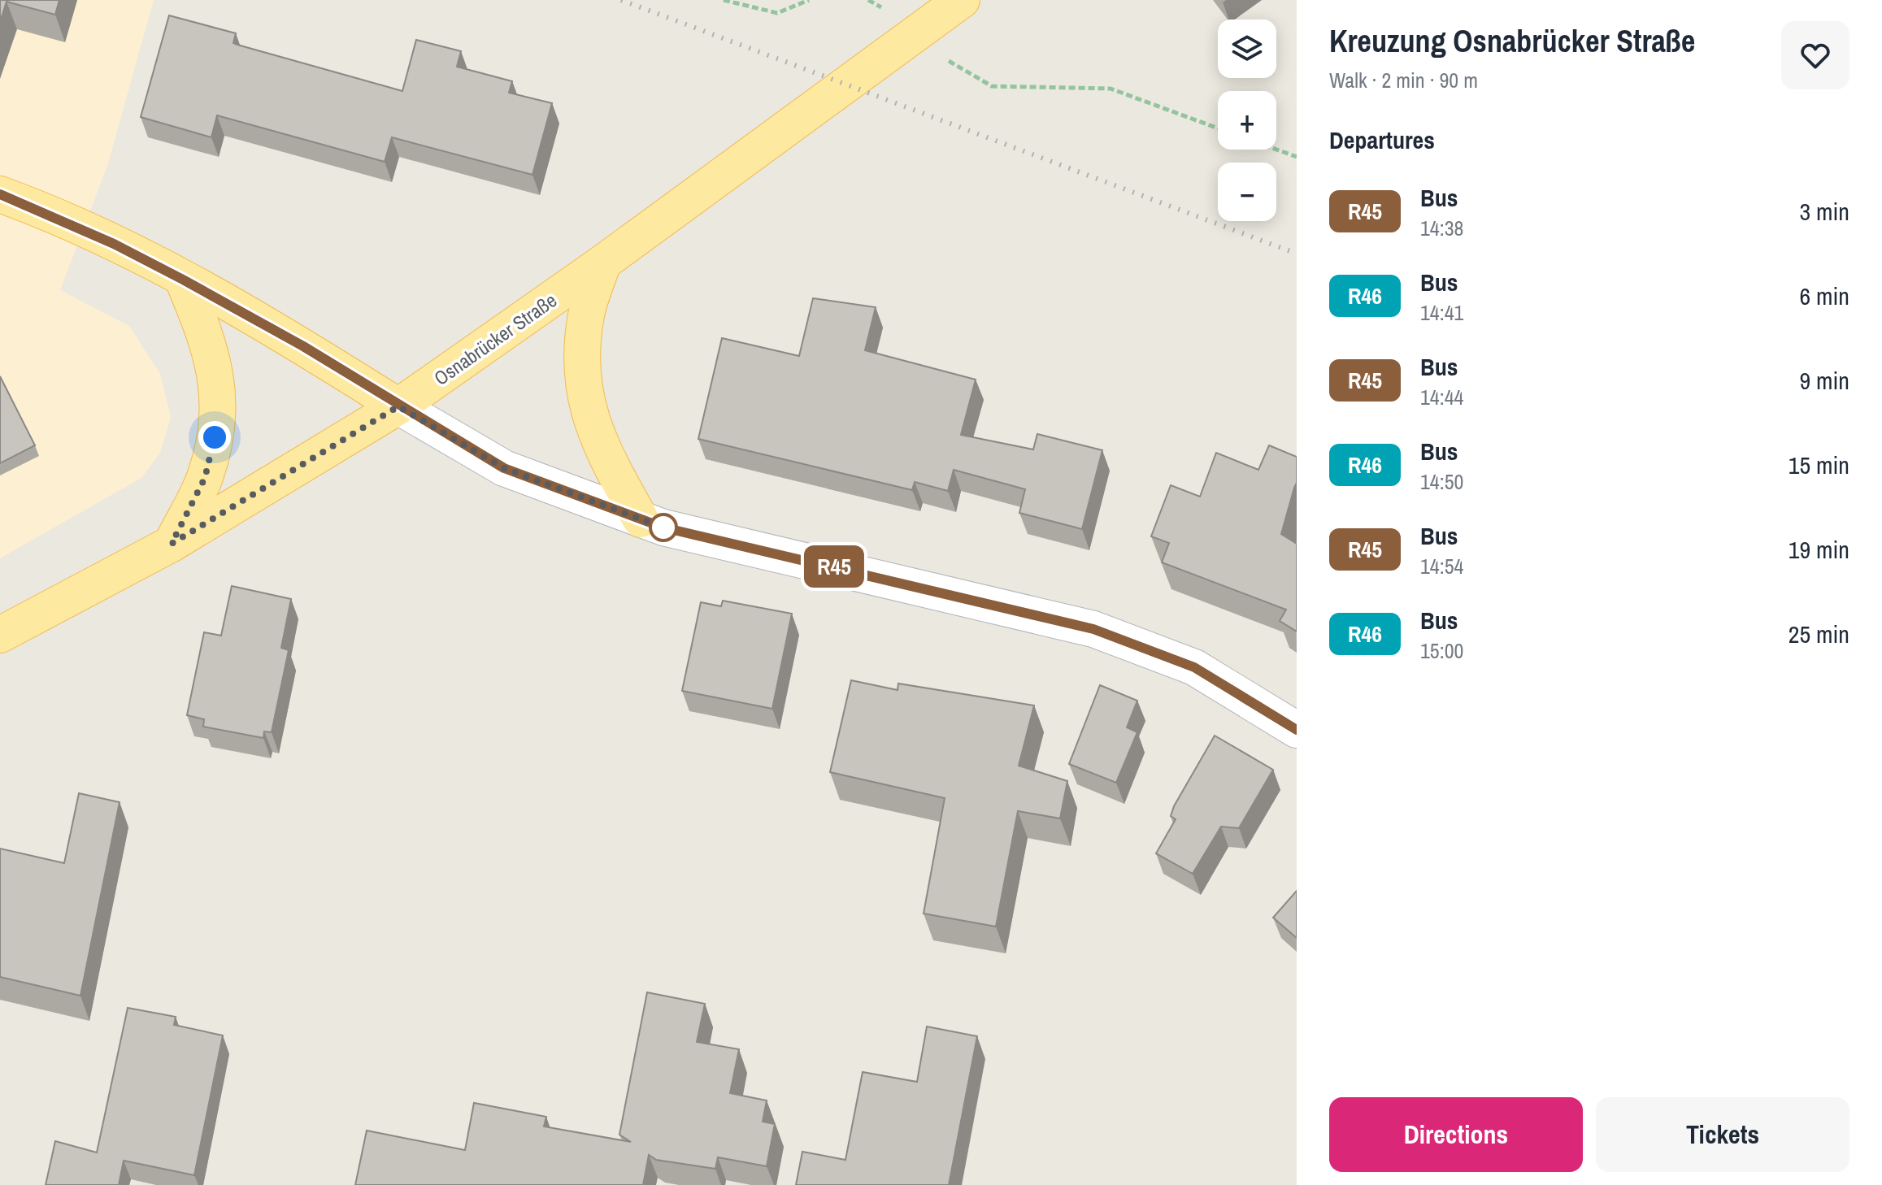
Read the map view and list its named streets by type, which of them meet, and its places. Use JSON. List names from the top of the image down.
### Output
{
  "streets": {
    "main road": ["Osnabrücker Straße"]
  },
  "lines": ["bus line R45"],
  "page": {
    "on_map": "R45",
    "heading": [
      ["Kreuzung Osnabrücker Straße", "Walk · 2 min · 90 m"],
      "Departures"
    ],
    "map_buttons": ["+", "−"],
    "list": [
      {
        "mark": "R45",
        "name": "Bus",
        "note": "14:38",
        "value": "3 min"
      },
      {
        "mark": "R46",
        "name": "Bus",
        "note": "14:41",
        "value": "6 min"
      },
      {
        "mark": "R45",
        "name": "Bus",
        "note": "14:44",
        "value": "9 min"
      },
      {
        "mark": "R46",
        "name": "Bus",
        "note": "14:50",
        "value": "15 min"
      },
      {
        "mark": "R45",
        "name": "Bus",
        "note": "14:54",
        "value": "19 min"
      },
      {
        "mark": "R46",
        "name": "Bus",
        "note": "15:00",
        "value": "25 min"
      }
    ],
    "buttons": ["Directions", "Tickets"]
  }
}
